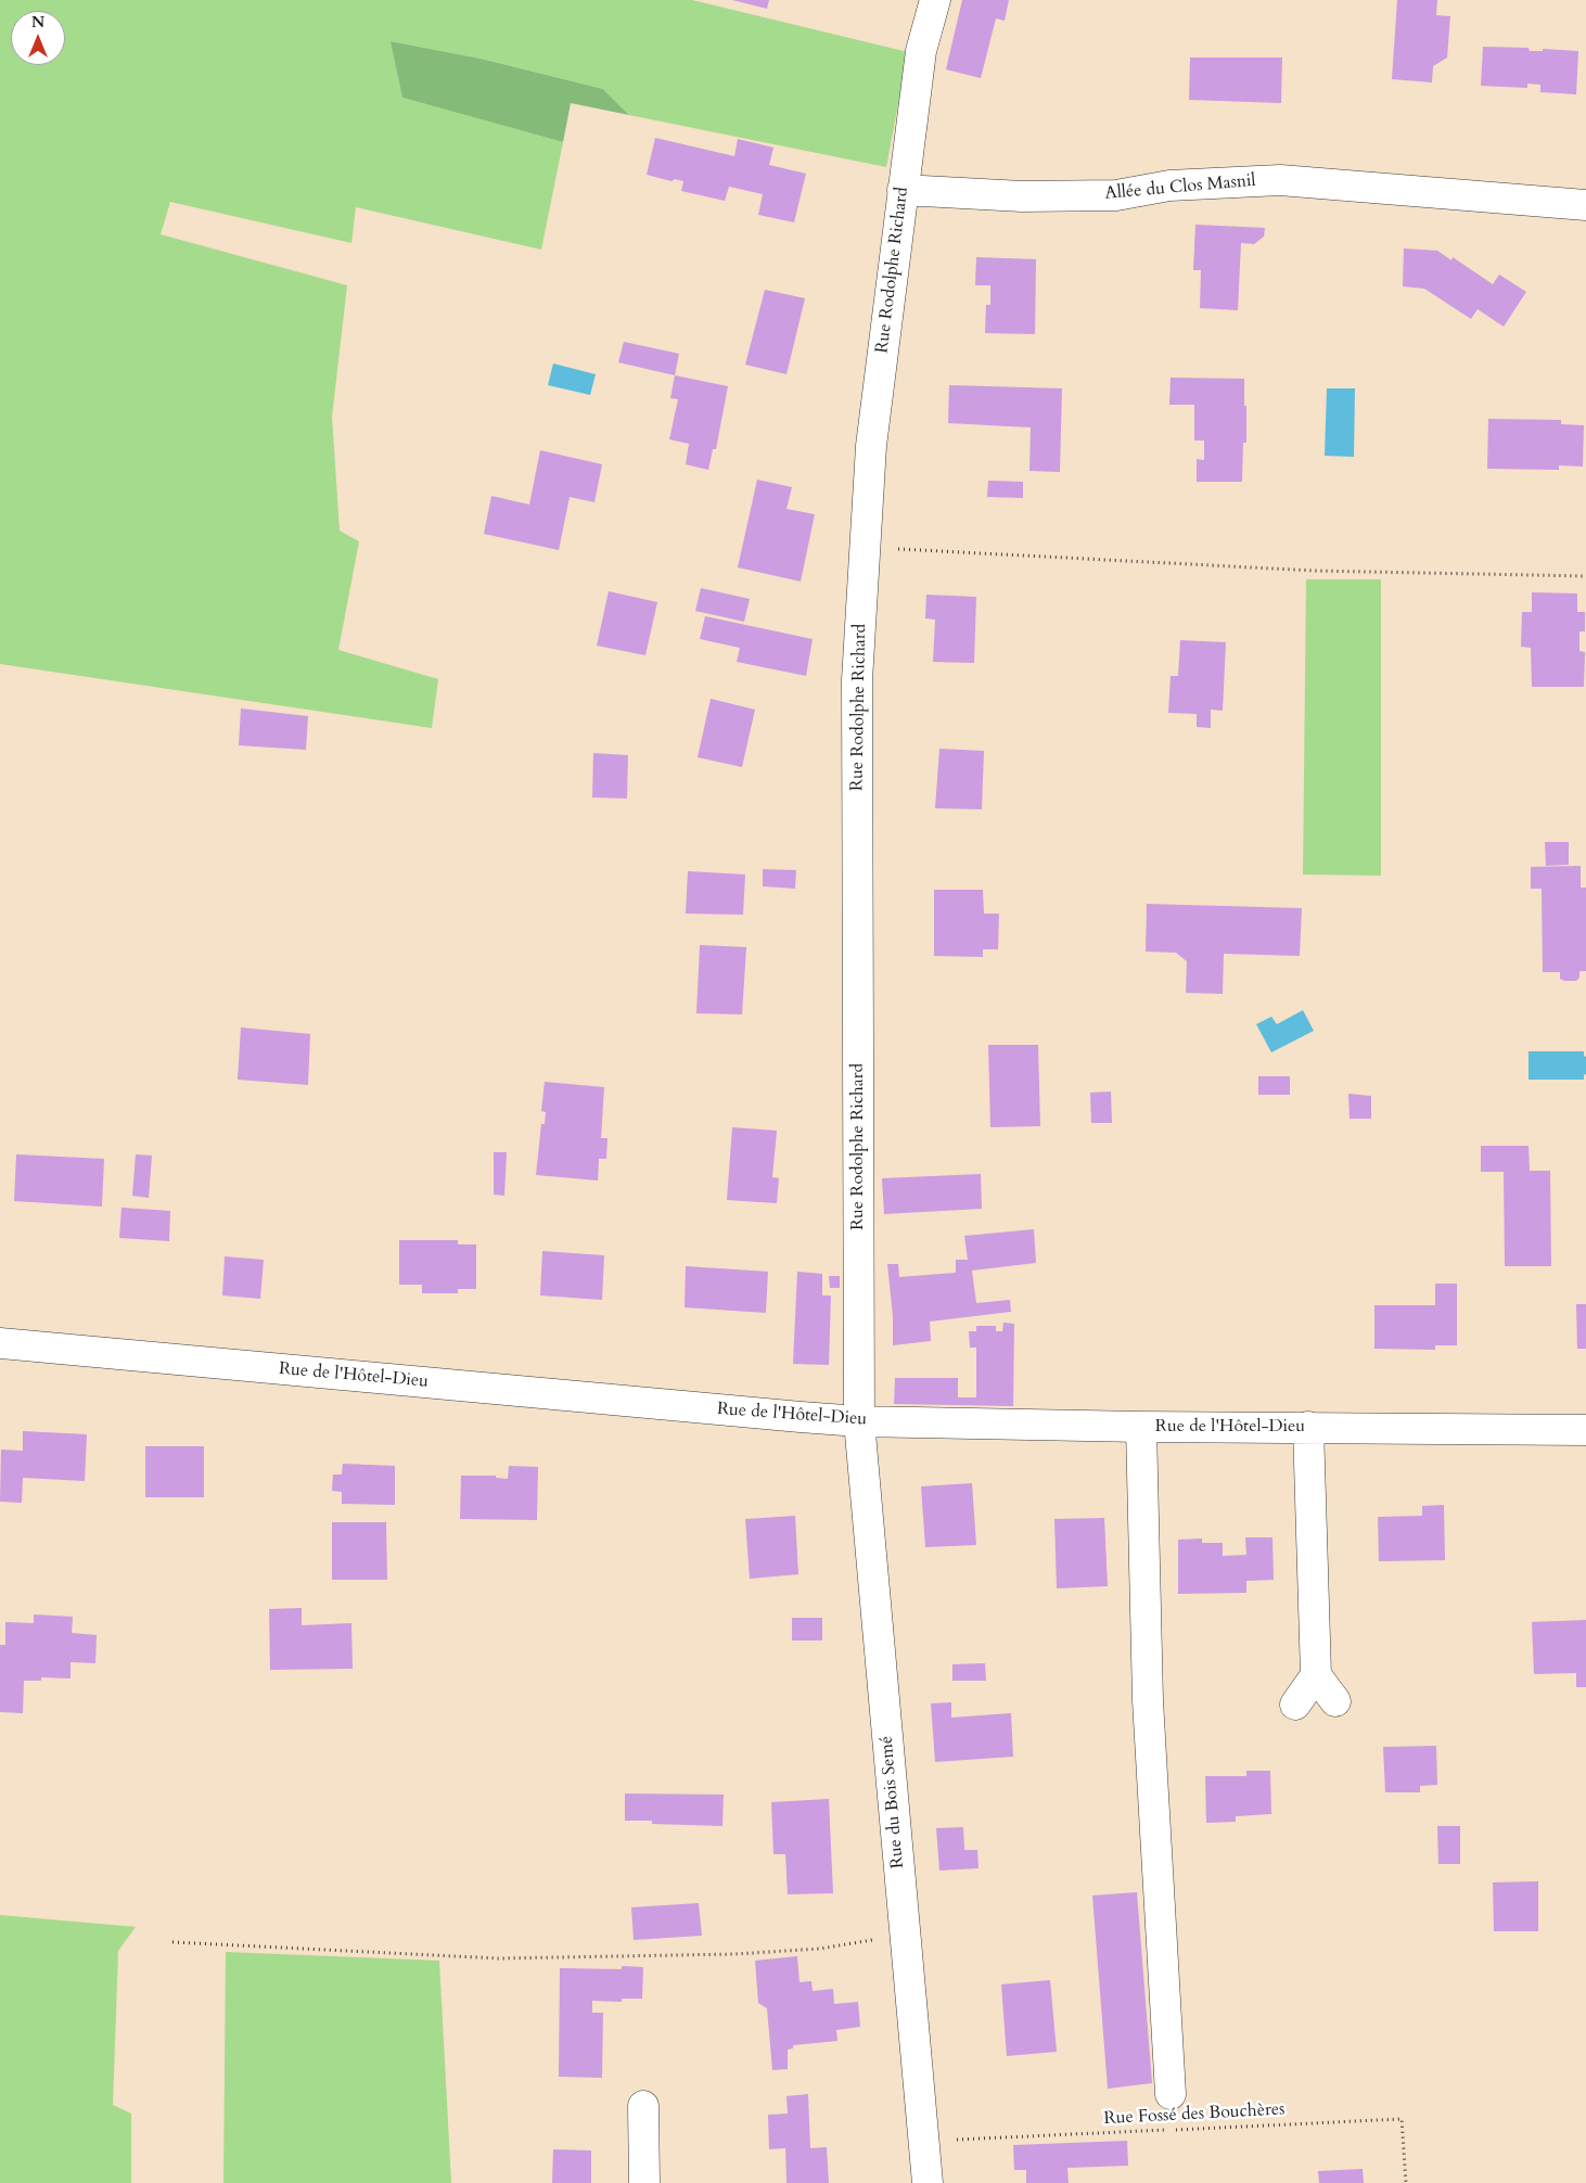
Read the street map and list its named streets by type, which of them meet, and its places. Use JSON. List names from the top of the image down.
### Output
{
  "streets": {
    "street": [
      "Allée du Clos Masnil",
      "Rue Rodolphe Richard",
      "Rue de l'Hôtel-Dieu",
      "Rue du Bois Semé"
    ],
    "path": ["Rue Fossé des Bouchères"]
  },
  "crossings": [
    ["Allée du Clos Masnil", "Rue Rodolphe Richard"],
    ["Rue Rodolphe Richard", "Rue de l'Hôtel-Dieu"],
    ["Rue Rodolphe Richard", "Rue du Bois Semé"],
    ["Rue de l'Hôtel-Dieu", "Rue du Bois Semé"],
    ["Rue du Bois Semé", "Rue Fossé des Bouchères"]
  ],
  "north": "top"
}
